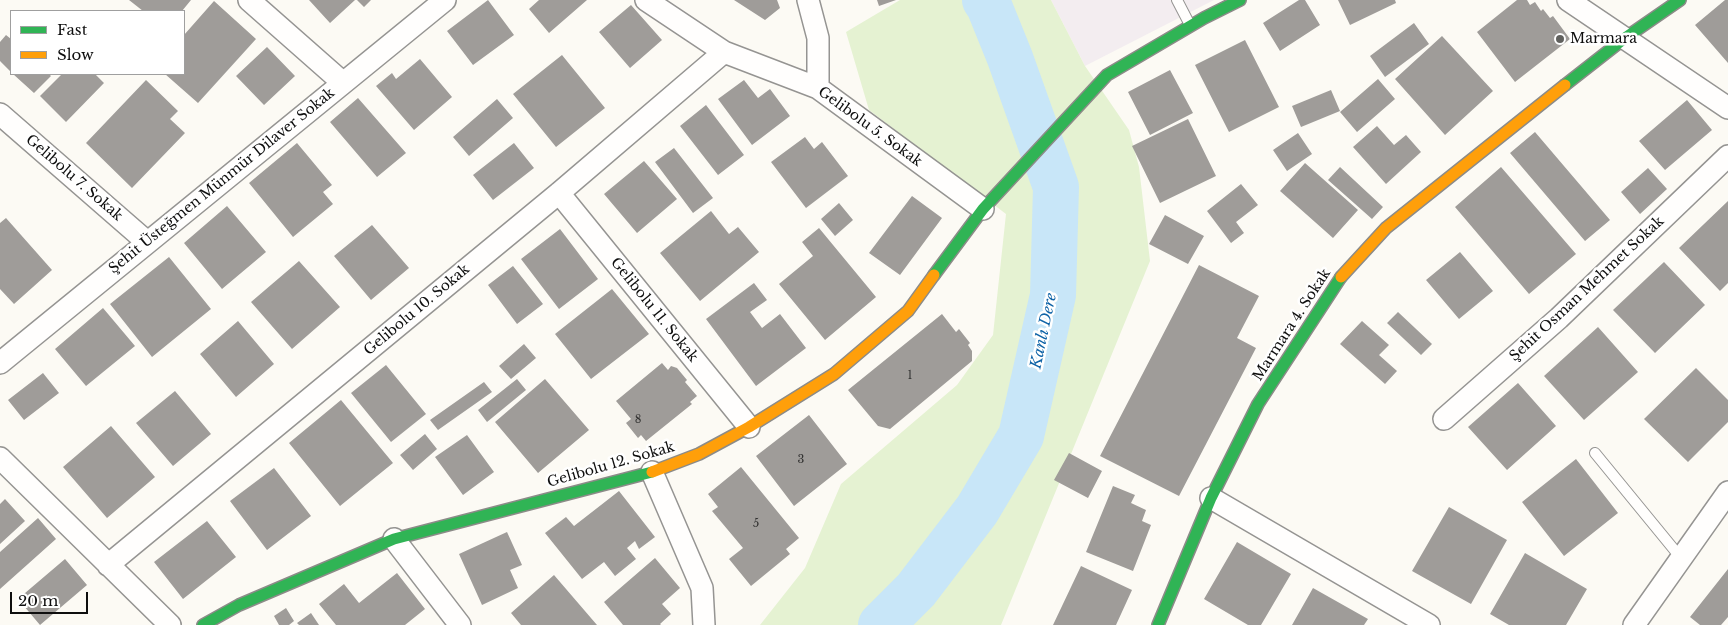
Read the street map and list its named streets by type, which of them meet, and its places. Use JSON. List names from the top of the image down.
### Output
{
  "streets": {
    "street": [
      "Gelibolu 5. Sokak",
      "Gelibolu 7. Sokak",
      "Şehit Üsteğmen Münmür Dilaver Sokak",
      "Şehit Osman Mehmet Sokak",
      "Gelibolu 10. Sokak",
      "Gelibolu 11. Sokak",
      "Marmara 4. Sokak",
      "Gelibolu 12. Sokak"
    ]
  },
  "crossings": [
    ["Gelibolu 5. Sokak", "Gelibolu 10. Sokak"],
    ["Gelibolu 5. Sokak", "Gelibolu 12. Sokak"],
    ["Gelibolu 7. Sokak", "Şehit Üsteğmen Münmür Dilaver Sokak"],
    ["Gelibolu 10. Sokak", "Gelibolu 11. Sokak"],
    ["Gelibolu 11. Sokak", "Gelibolu 12. Sokak"]
  ],
  "water": ["Kanlı Dere"],
  "places": ["Marmara"],
  "house_numbers": [
    "1",
    "8",
    "3",
    "5"
  ],
  "legend": ["Fast", "Slow"],
  "scale_bar": "20 m"
}
